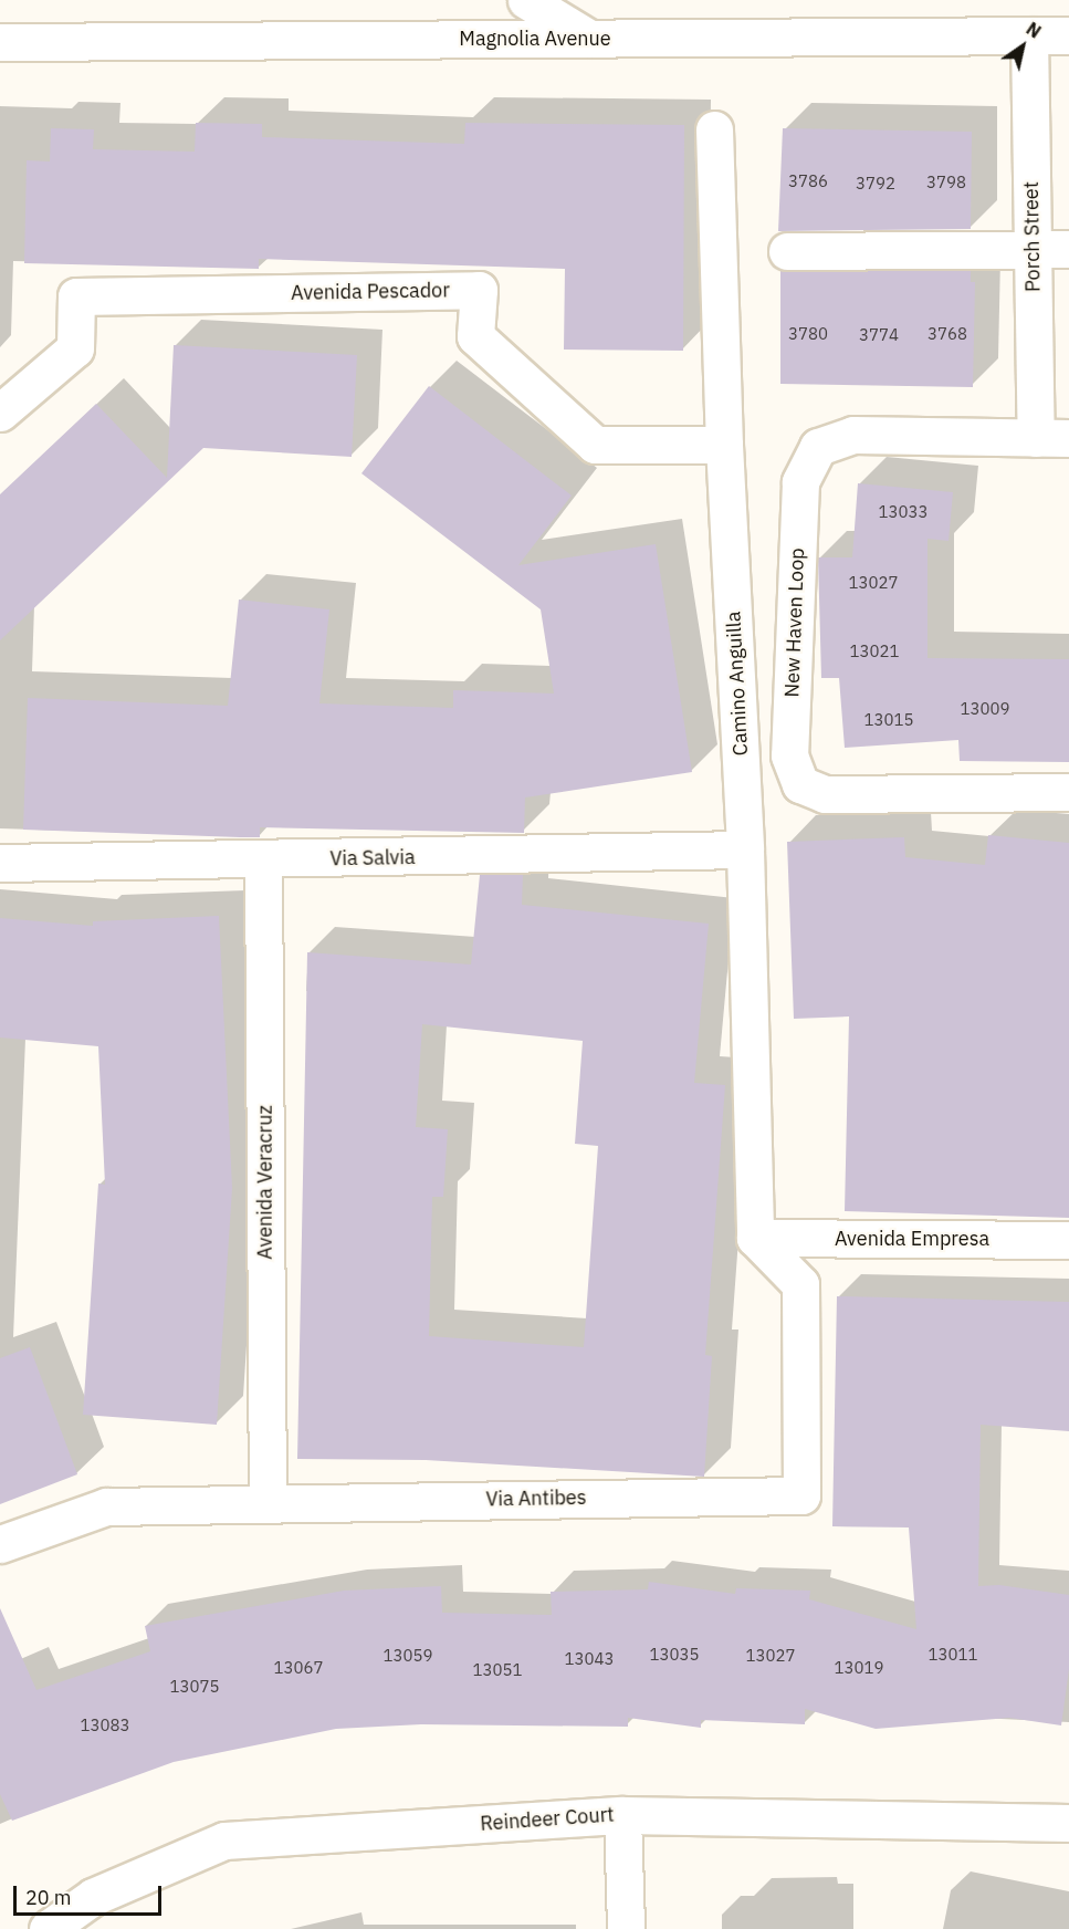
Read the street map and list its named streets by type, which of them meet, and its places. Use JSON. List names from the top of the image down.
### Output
{
  "streets": {
    "street": [
      "Magnolia Avenue",
      "Porch Street",
      "Avenida Pescador",
      "New Haven Loop",
      "Camino Anguilla",
      "Via Salvia",
      "Avenida Veracruz",
      "Avenida Empresa",
      "Via Antibes",
      "Reindeer Court"
    ]
  },
  "crossings": [
    ["Magnolia Avenue", "Porch Street"],
    ["Porch Street", "New Haven Loop"],
    ["Avenida Pescador", "Camino Anguilla"],
    ["Camino Anguilla", "Via Salvia"],
    ["Camino Anguilla", "Avenida Empresa"],
    ["Camino Anguilla", "Via Antibes"],
    ["Via Salvia", "Avenida Veracruz"],
    ["Avenida Veracruz", "Via Antibes"],
    ["Avenida Empresa", "Via Antibes"]
  ],
  "house_numbers": [
    "3786",
    "3798",
    "3792",
    "3780",
    "3768",
    "3774",
    "13033",
    "13027",
    "13021",
    "13009",
    "13015",
    "13035",
    "13011",
    "13059",
    "13027",
    "13043",
    "13067",
    "13019",
    "13051",
    "13075",
    "13083"
  ],
  "scale_bar": "20 m",
  "north": "top right"
}
